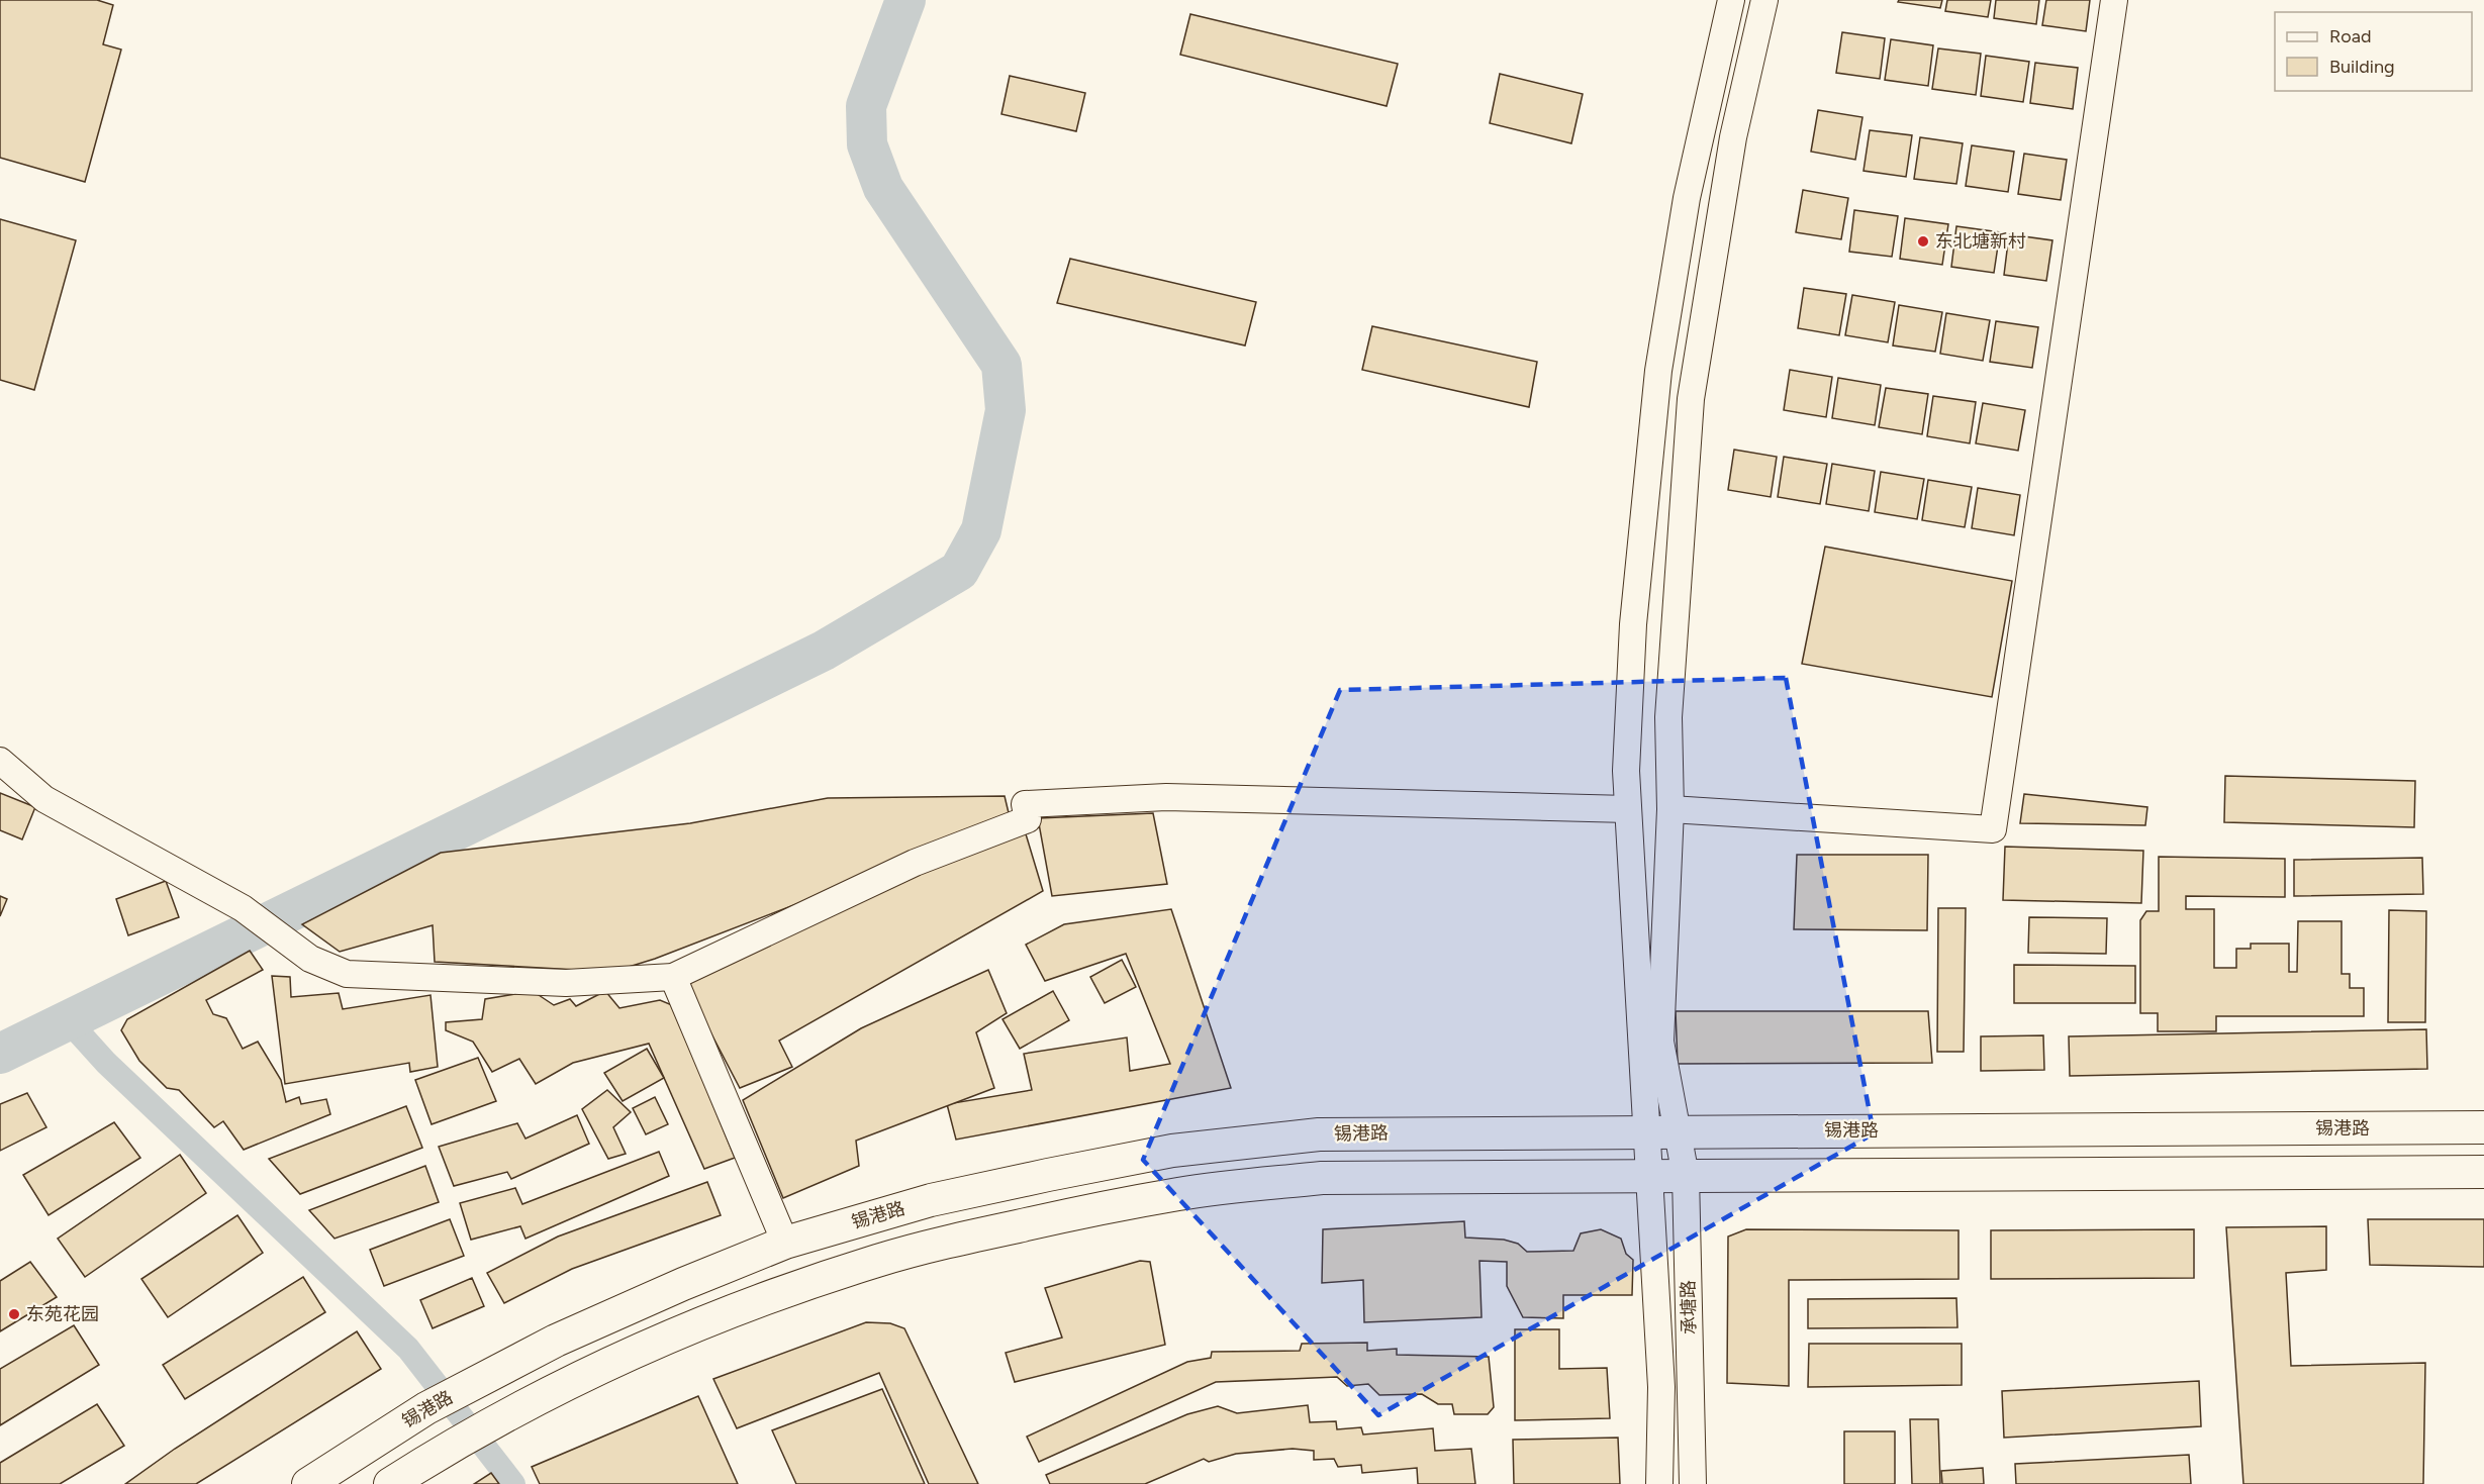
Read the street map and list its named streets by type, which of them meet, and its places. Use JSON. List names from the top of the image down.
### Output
{
  "streets": {
    "main road": ["锡港路"],
    "street": ["承塘路"]
  },
  "crossings": [
    ["锡港路", "承塘路"]
  ],
  "places": ["东北塘新村", "东苑花园"],
  "legend": ["Road", "Building"]
}
